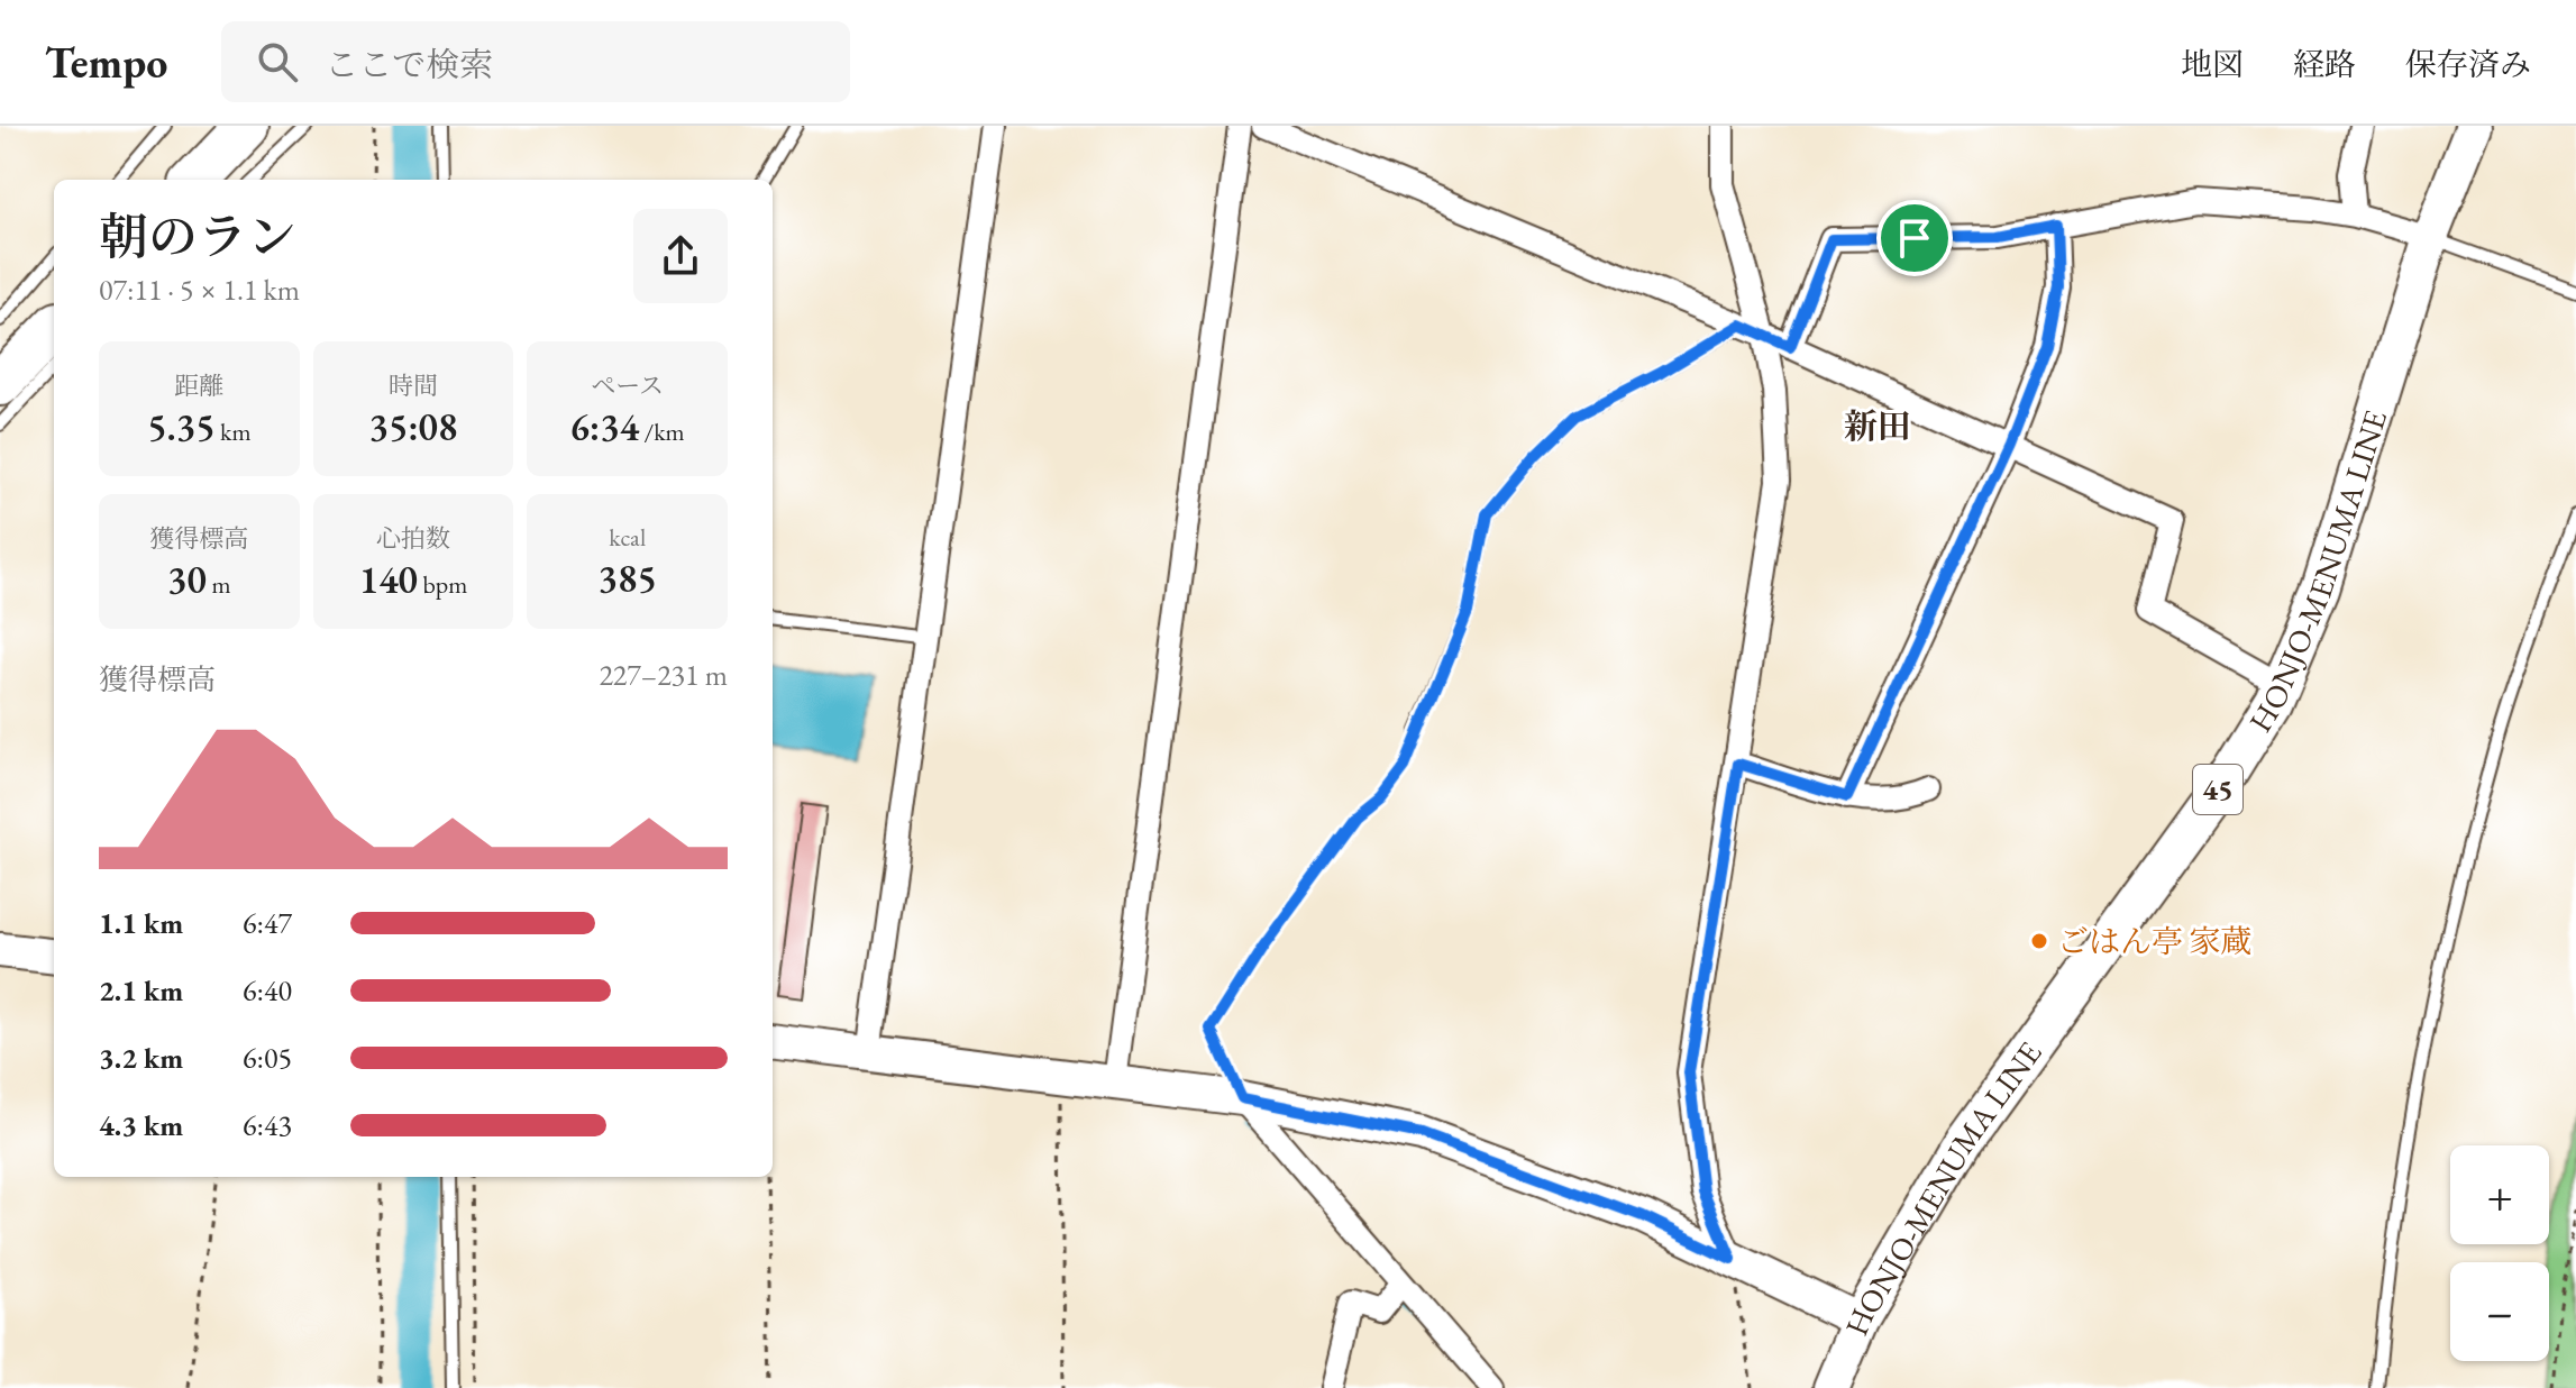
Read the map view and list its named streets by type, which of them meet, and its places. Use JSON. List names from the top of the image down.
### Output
{
  "streets": {
    "main road": ["HONJO-MENUMA LINE", "45"]
  },
  "districts": ["新田"],
  "places": ["ごはん亭 家蔵"],
  "page": {
    "header": "Tempo",
    "search": "ここで検索",
    "nav": ["地図", "経路", "保存済み"],
    "heading": ["朝のラン", "07:11 · 5 × 1.1 km"],
    "stats": [
      ["距離", "5.35 km"],
      ["時間", "35:08"],
      ["ペース", "6:34 /km"],
      ["獲得標高", "30 m"],
      ["心拍数", "140 bpm"],
      ["kcal", "385"]
    ],
    "chart": ["獲得標高", "227–231 m"],
    "list": [
      {
        "name": "1.1 km",
        "note": "6:47"
      },
      {
        "name": "2.1 km",
        "note": "6:40"
      },
      {
        "name": "3.2 km",
        "note": "6:05"
      },
      {
        "name": "4.3 km",
        "note": "6:43"
      }
    ],
    "map_buttons": ["+", "−"]
  }
}
